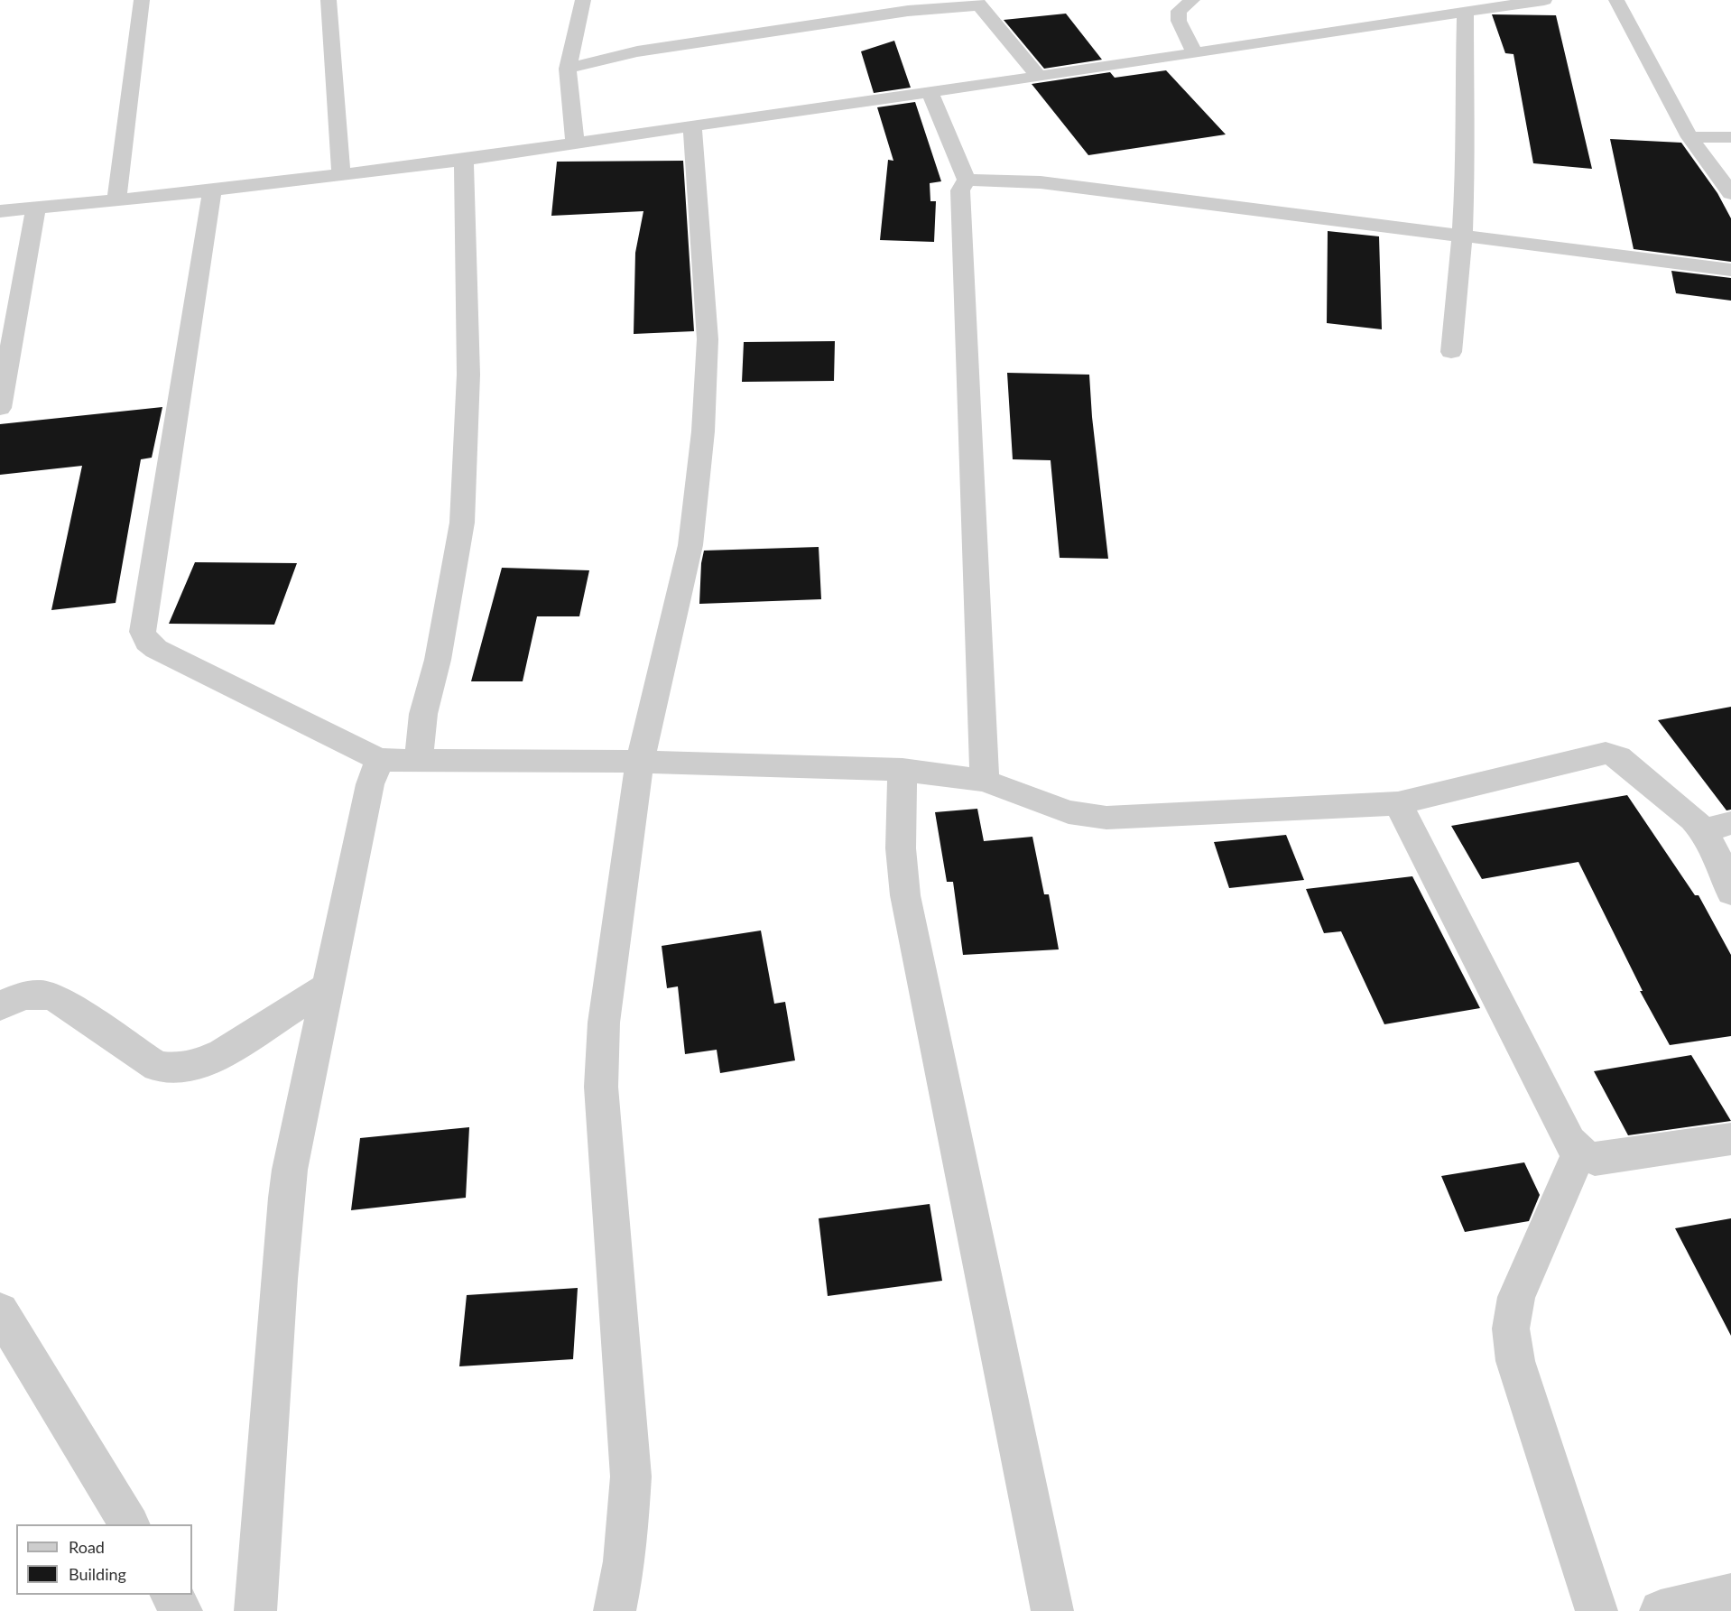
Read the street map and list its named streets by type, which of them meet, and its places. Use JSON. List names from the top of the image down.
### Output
{
  "legend": ["Road", "Building"]
}
